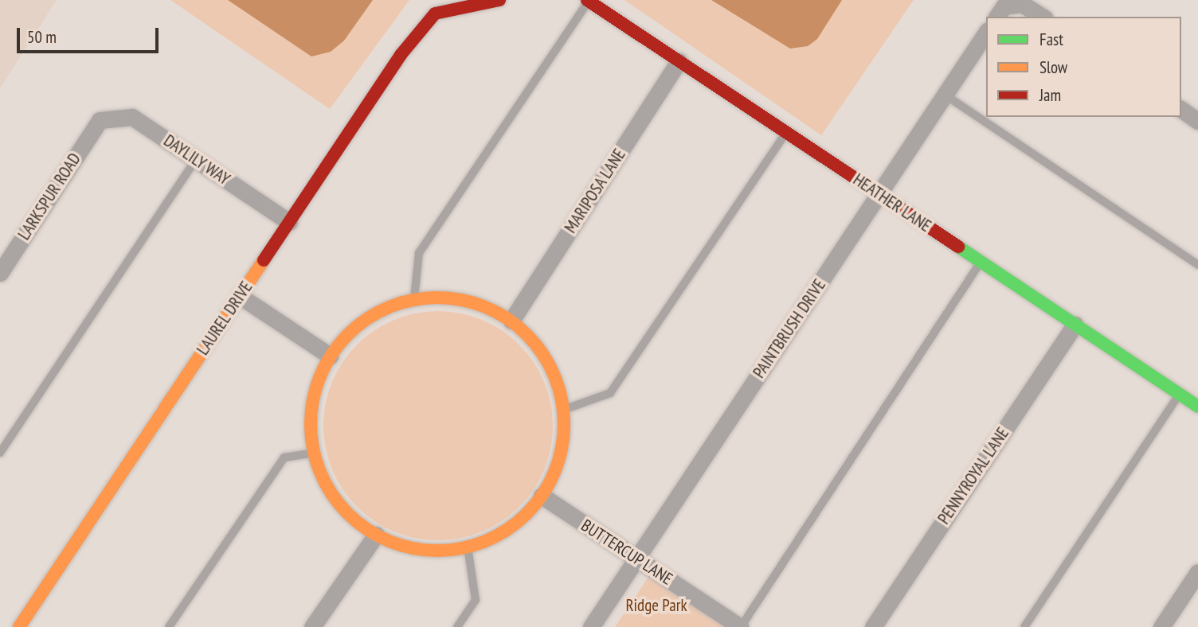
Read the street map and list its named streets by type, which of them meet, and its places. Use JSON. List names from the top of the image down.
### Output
{
  "streets": {
    "street": [
      "DAYLILY WAY",
      "MARIPOSA LANE",
      "LARKSPUR ROAD",
      "HEATHER LANE",
      "LAUREL DRIVE",
      "PAINTBRUSH DRIVE",
      "PENNYROYAL LANE",
      "BUTTERCUP LANE"
    ]
  },
  "crossings": [
    ["DAYLILY WAY", "LARKSPUR ROAD"],
    ["DAYLILY WAY", "LAUREL DRIVE"],
    ["MARIPOSA LANE", "HEATHER LANE"],
    ["HEATHER LANE", "PAINTBRUSH DRIVE"],
    ["HEATHER LANE", "PENNYROYAL LANE"],
    ["PAINTBRUSH DRIVE", "BUTTERCUP LANE"]
  ],
  "parks": ["Ridge Park"],
  "legend": ["Fast", "Slow", "Jam"],
  "scale_bar": "50 m"
}
